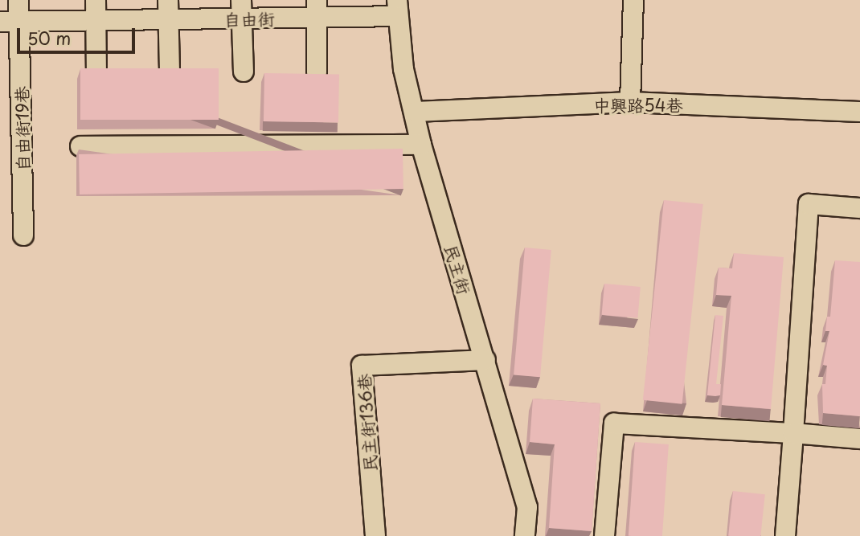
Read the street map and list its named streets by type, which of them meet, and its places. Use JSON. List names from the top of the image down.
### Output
{
  "streets": {
    "street": [
      "自由街",
      "中興路54巷",
      "自由街19巷",
      "民主街",
      "民主街136巷"
    ]
  },
  "crossings": [
    ["自由街", "自由街19巷"],
    ["自由街", "民主街"],
    ["中興路54巷", "民主街"],
    ["民主街", "民主街136巷"]
  ],
  "scale_bar": "50 m"
}
